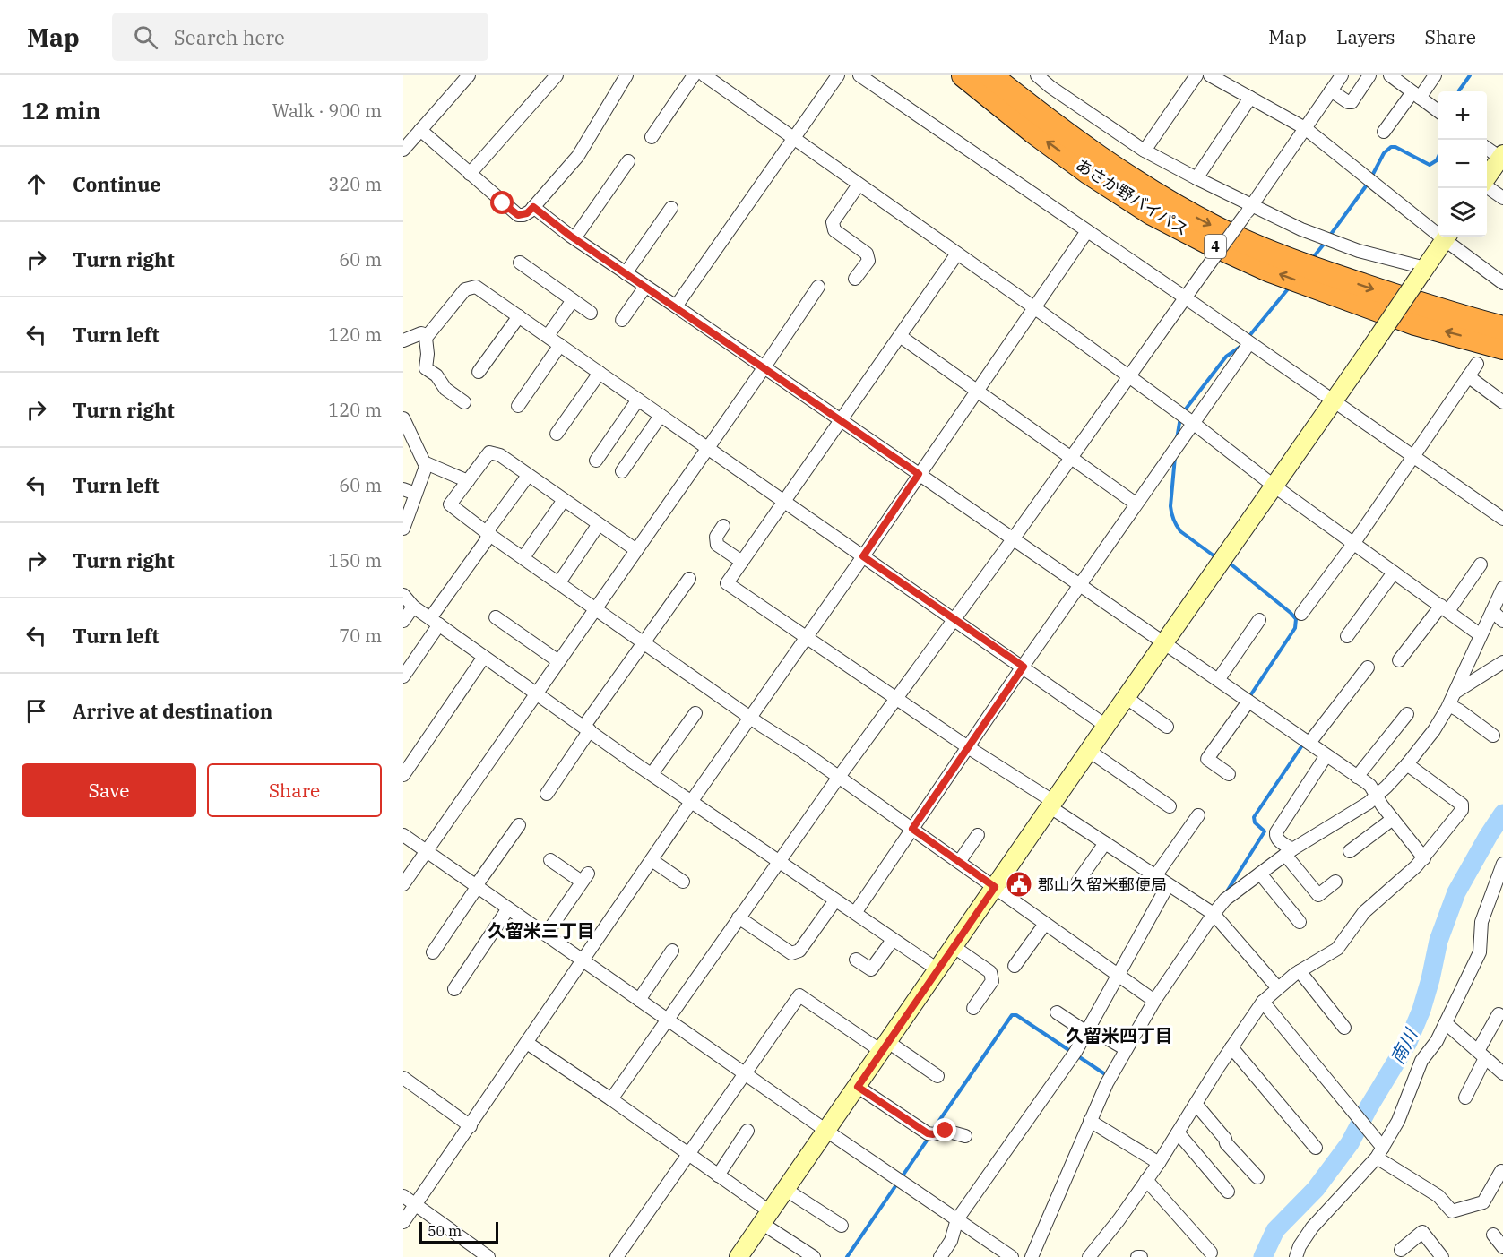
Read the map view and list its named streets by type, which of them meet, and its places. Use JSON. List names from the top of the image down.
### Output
{
  "streets": {
    "highway": ["あさか野バイパス", "4"]
  },
  "districts": ["久留米三丁目", "久留米四丁目"],
  "water": ["南川"],
  "places": {
    "public building": ["郡山久留米郵便局"]
  },
  "scale_bar": "50 m",
  "page": {
    "header": "Map",
    "search": "Search here",
    "nav": ["Map", "Layers", "Share"],
    "heading": ["12 min", "Walk · 900 m"],
    "map_buttons": ["+", "−"],
    "list": [
      ["Continue", "320 m"],
      ["Turn right", "60 m"],
      ["Turn left", "120 m"],
      ["Turn right", "120 m"],
      ["Turn left", "60 m"],
      ["Turn right", "150 m"],
      ["Turn left", "70 m"],
      "Arrive at destination"
    ],
    "buttons": ["Save", "Share"],
    "scale": "50 m"
  }
}
